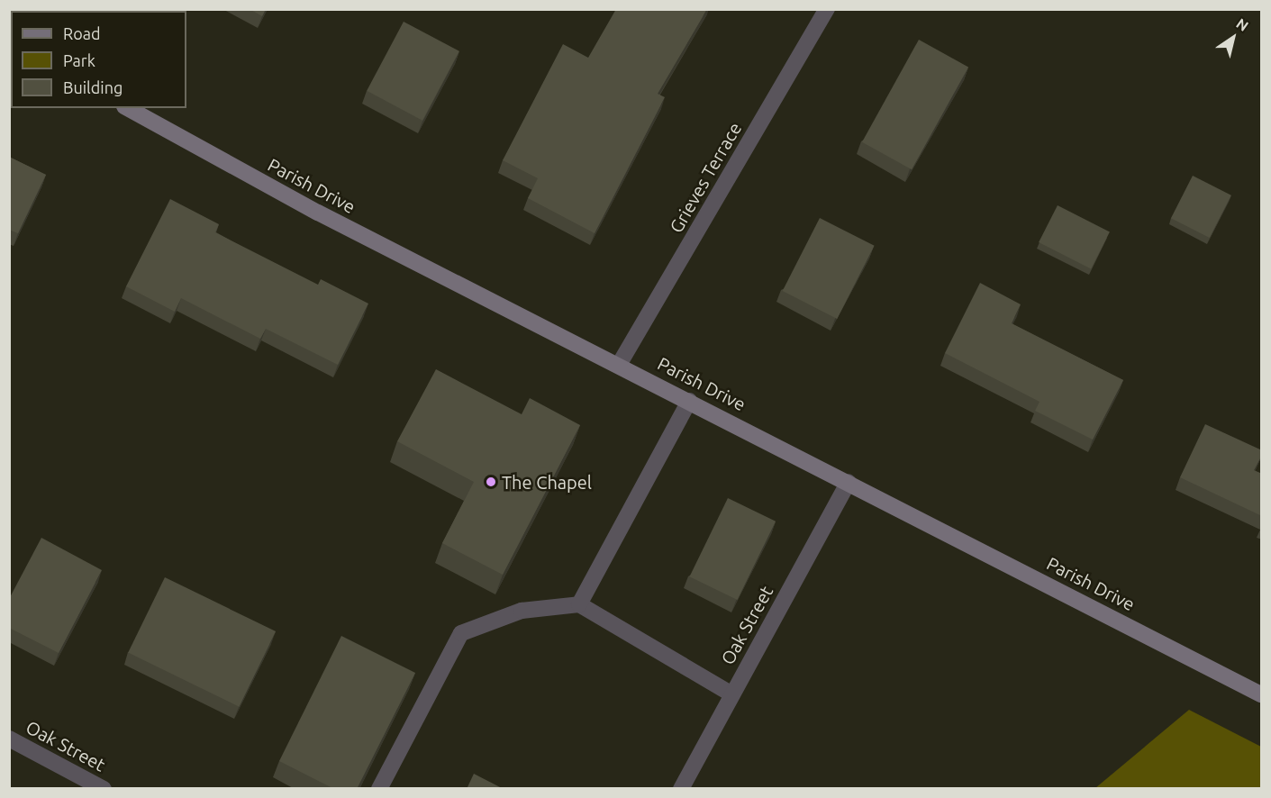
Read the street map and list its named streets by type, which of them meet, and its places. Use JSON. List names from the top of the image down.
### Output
{
  "streets": {
    "street": ["Grieves Terrace", "Parish Drive", "Oak Street"]
  },
  "crossings": [
    ["Grieves Terrace", "Parish Drive"],
    ["Parish Drive", "Oak Street"]
  ],
  "places": ["The Chapel"],
  "legend": ["Road", "Park", "Building"],
  "north": "top right"
}
